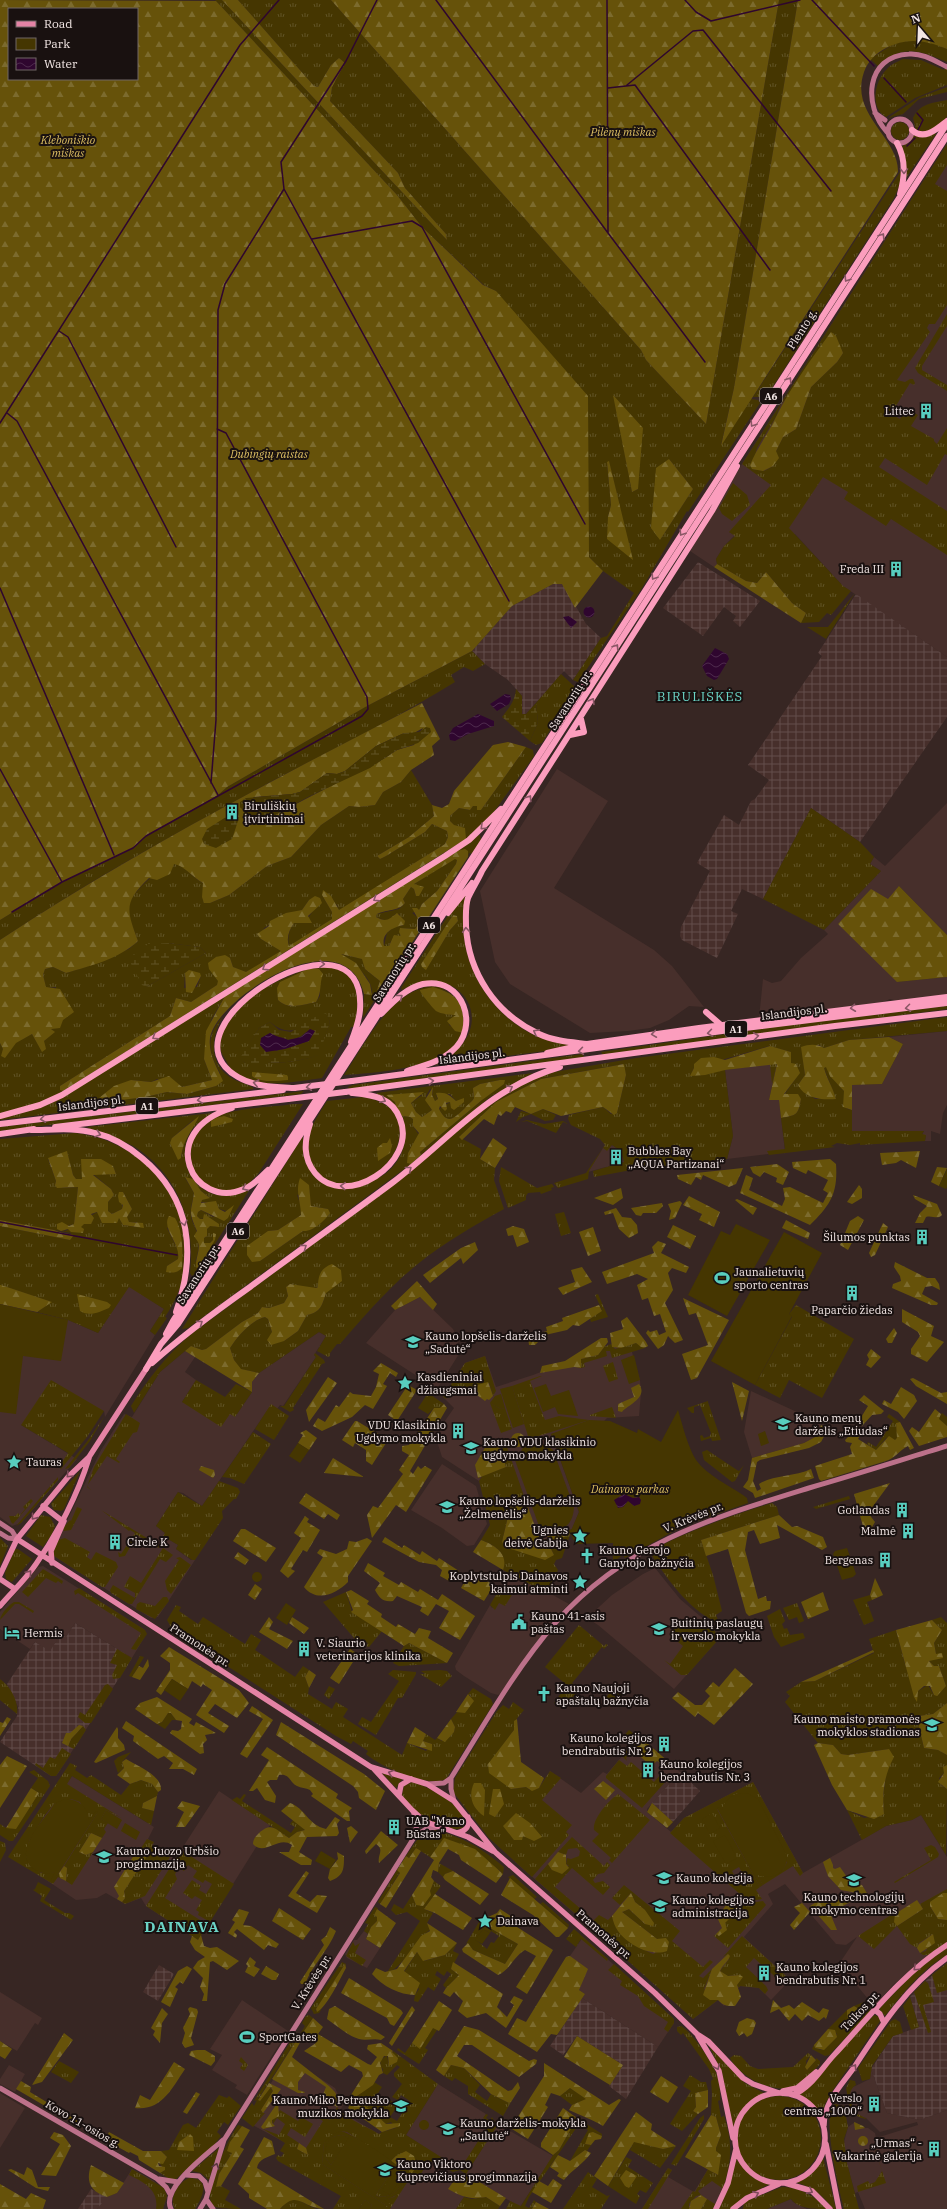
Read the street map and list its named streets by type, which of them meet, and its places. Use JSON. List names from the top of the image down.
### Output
{
  "streets": {
    "highway": [
      "Plento g.",
      "A6",
      "Savanorių pr.",
      "Islandijos pl.",
      "A1"
    ],
    "main road": [
      "V. Krėvės pr.",
      "Pramonės pr.",
      "Taikos pr.",
      "Kovo 11-osios g."
    ]
  },
  "crossings": [
    ["Plento g.", "Savanorių pr."],
    ["Savanorių pr.", "Pramonės pr."],
    ["V. Krėvės pr.", "Kovo 11-osios g."],
    ["Pramonės pr.", "Taikos pr."]
  ],
  "districts": ["BIRULIŠKĖS", "DAINAVA"],
  "parks": [
    "Pilėnų miškas",
    "Kleboniškio miškas",
    "Dubingių raistas",
    "Dainavos parkas"
  ],
  "places": {
    "building": [
      "Littec",
      "Freda III",
      "Biruliškių įtvirtinimai",
      "Bubbles Bay „AQUA Partizanai“",
      "Šilumos punktas",
      "Paparčio žiedas",
      "VDU Klasikinio Ugdymo mokykla",
      "Gotlandas",
      "Malmė",
      "Circle K",
      "Bergenas",
      "V. Siaurio veterinarijos klinika",
      "Kauno kolegijos bendrabutis Nr. 2",
      "Kauno kolegijos bendrabutis Nr. 3",
      "UAB \"Mano Būstas\"",
      "Kauno kolegijos bendrabutis Nr. 1",
      "Verslo centras „1000“",
      "„Urmas“ - Vakarinė galerija"
    ],
    "sports": ["Jaunalietuvių sporto centras", "SportGates"],
    "school or university": [
      "Kauno lopšelis-darželis „Sadutė“",
      "Kauno menų darželis „Etiudas“",
      "Kauno VDU klasikinio ugdymo mokykla",
      "Kauno lopšelis-darželis „Želmenėlis“",
      "Buitinių paslaugų ir verslo mokykla",
      "Kauno maisto pramonės mokyklos stadionas",
      "Kauno Juozo Urbšio progimnazija",
      "Kauno kolegija",
      "Kauno technologijų mokymo centras",
      "Kauno kolegijos administracija",
      "Kauno Miko Petrausko muzikos mokykla",
      "Kauno darželis-mokykla „Saulutė“",
      "Kauno Viktoro Kuprevičiaus progimnazija"
    ],
    "place": [
      "Kasdieniniai džiaugsmai",
      "Tauras",
      "Ugnies deivė Gabija",
      "Koplytstulpis Dainavos kaimui atminti",
      "Dainava"
    ],
    "church": ["Kauno Gerojo Ganytojo bažnyčia", "Kauno Naujoji apaštalų bažnyčia"],
    "public building": ["Kauno 41-asis paštas"],
    "hotel": ["Hermis"]
  },
  "legend": ["Road", "Park", "Water"],
  "north": "top"
}
